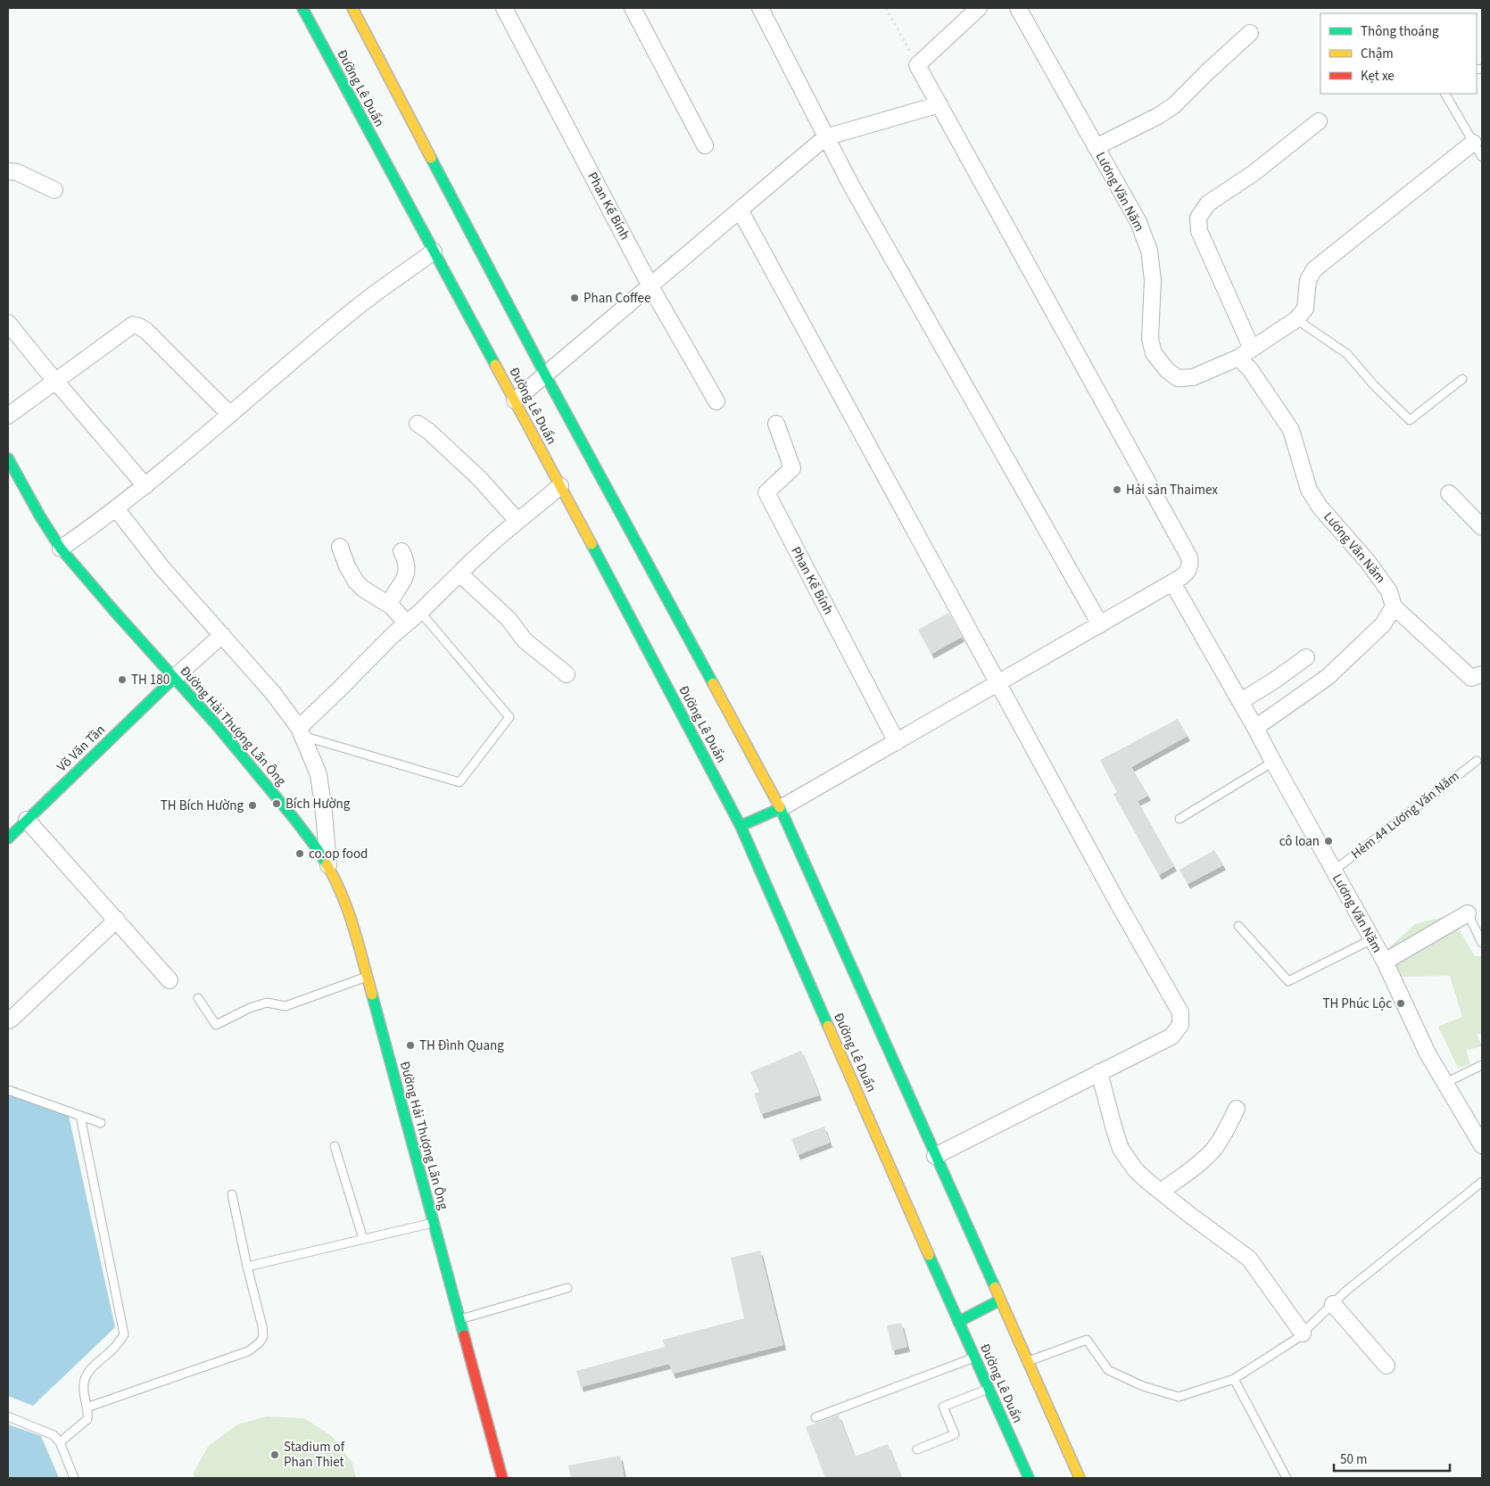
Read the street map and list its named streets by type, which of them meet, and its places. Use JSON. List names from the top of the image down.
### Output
{
  "streets": {
    "main road": ["Đường Lê Duẩn", "Đường Hải Thượng Lãn Ông", "Võ Văn Tần"],
    "street": ["Lương Văn Năm", "Phan Kế Bính"],
    "lane": ["Hẻm 44 Lương Văn Năm"]
  },
  "crossings": [
    ["Lương Văn Năm", "Hẻm 44 Lương Văn Năm"],
    ["Đường Hải Thượng Lãn Ông", "Võ Văn Tần"]
  ],
  "places": [
    "Phan Coffee",
    "Hải sản Thaimex",
    "TH 180",
    "Bích Hường",
    "TH Bích Hường",
    "cô loan",
    "co.op food",
    "TH Phúc Lộc",
    "TH Đình Quang",
    "Stadium of Phan Thiet"
  ],
  "legend": ["Thông thoáng", "Chậm", "Kẹt xe"],
  "scale_bar": "50 m"
}
